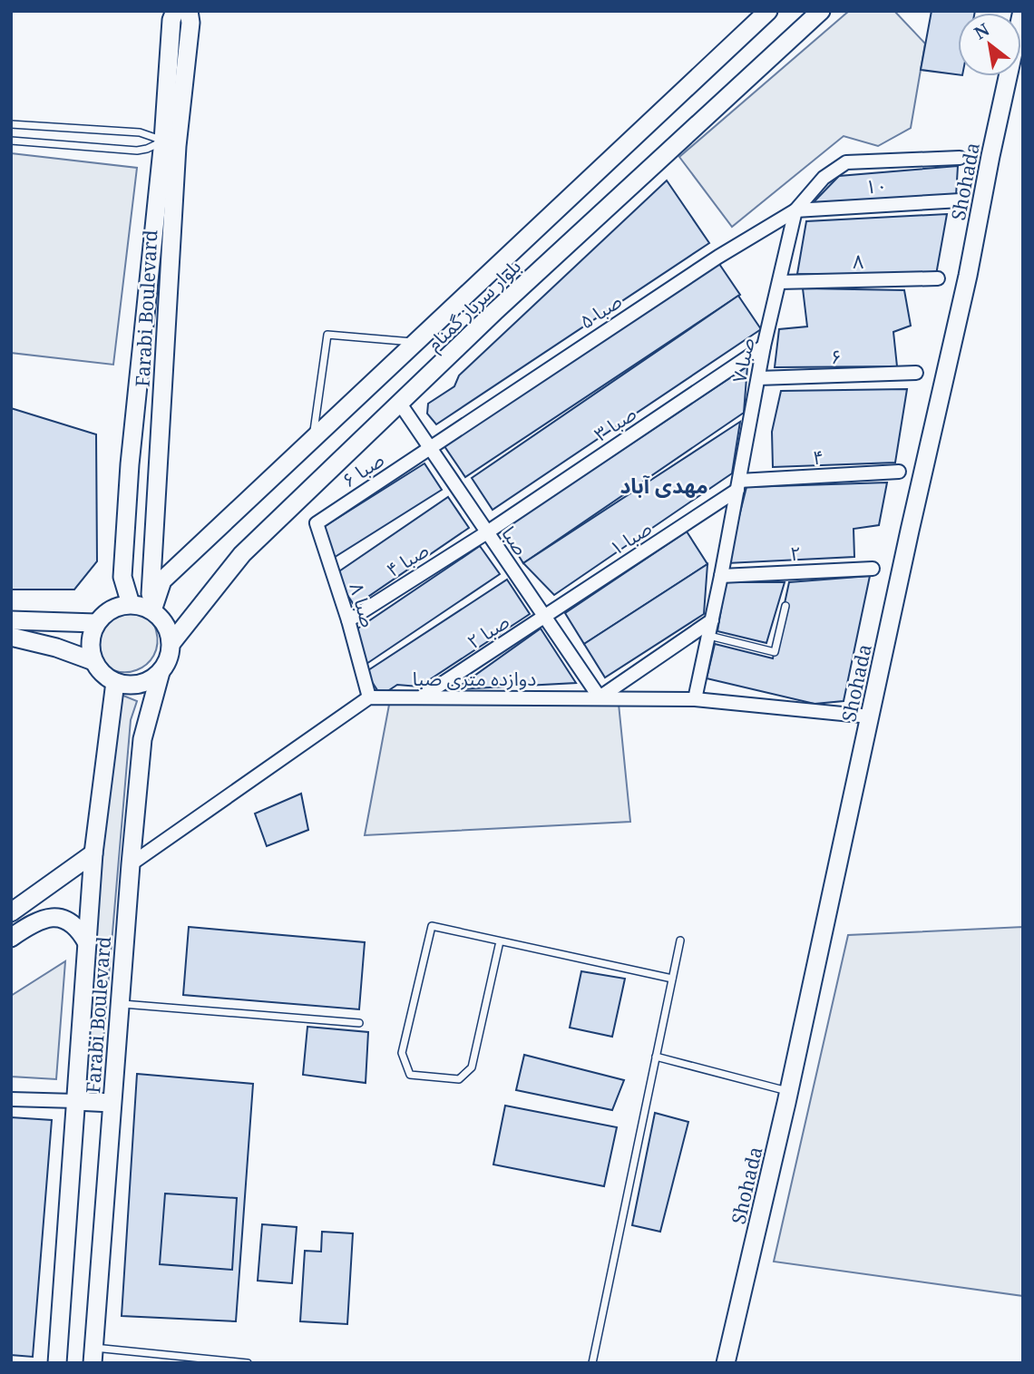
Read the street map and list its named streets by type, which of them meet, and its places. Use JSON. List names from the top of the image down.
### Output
{
  "streets": {
    "main road": ["Shohada", "بلوار سرباز گمنام", "Farabi Boulevard"],
    "street": [
      "۱۰",
      "۸",
      "صبا ۵",
      "۶",
      "صبا ۷",
      "صبا ۳",
      "۴",
      "صبا ۶",
      "صبا ۱",
      "صبا",
      "۲",
      "صبا ۴",
      "صبا ۸",
      "صبا ۲",
      "دوازده متری صبا"
    ]
  },
  "crossings": [
    ["Shohada", "دوازده متری صبا"],
    ["۱۰", "صبا ۵"],
    ["۱۰", "صبا ۷"],
    ["۸", "صبا ۷"],
    ["بلوار سرباز گمنام", "Farabi Boulevard"],
    ["بلوار سرباز گمنام", "صبا"],
    ["صبا ۵", "صبا ۷"],
    ["صبا ۵", "صبا ۶"],
    ["صبا ۵", "صبا"],
    ["۶", "صبا ۷"],
    ["صبا ۷", "صبا ۳"],
    ["صبا ۷", "۴"],
    ["صبا ۷", "صبا ۱"],
    ["صبا ۷", "۲"],
    ["صبا ۷", "دوازده متری صبا"],
    ["صبا ۳", "صبا"],
    ["صبا ۳", "صبا ۴"],
    ["۴", "صبا ۱"],
    ["صبا ۶", "صبا"],
    ["صبا ۶", "صبا ۸"],
    ["صبا ۱", "صبا"],
    ["صبا ۱", "صبا ۲"],
    ["صبا", "صبا ۴"],
    ["صبا", "صبا ۲"],
    ["صبا", "دوازده متری صبا"],
    ["صبا ۴", "صبا ۸"],
    ["صبا ۸", "دوازده متری صبا"],
    ["صبا ۲", "دوازده متری صبا"]
  ],
  "districts": ["مهدی آباد"],
  "north": "top left"
}
